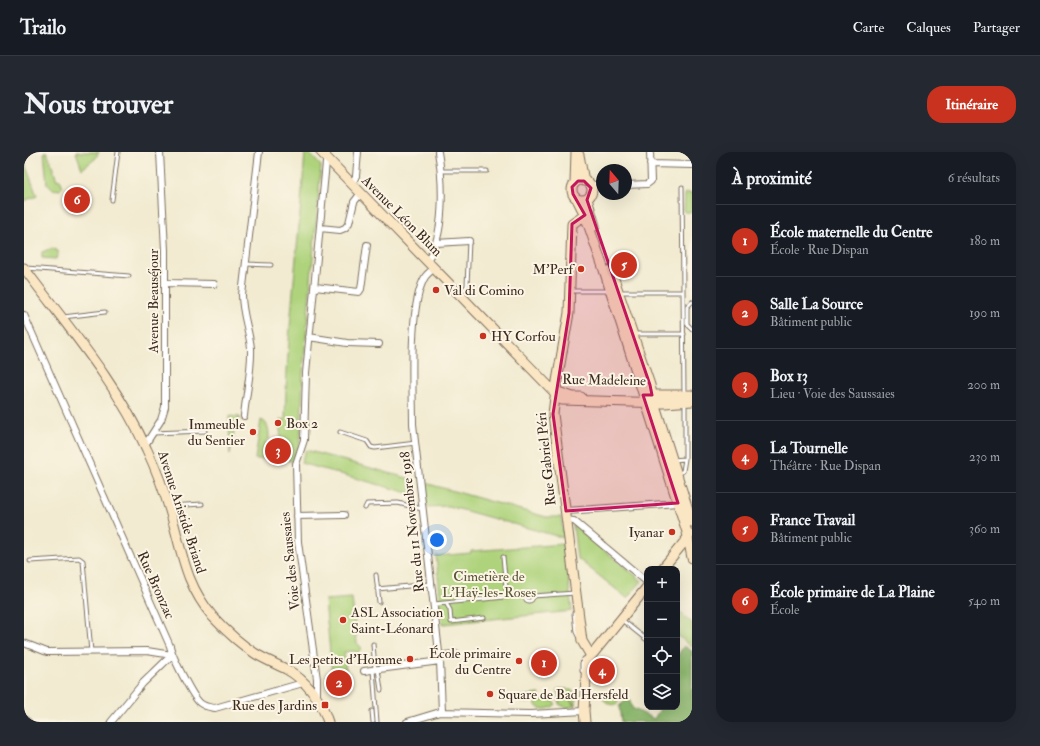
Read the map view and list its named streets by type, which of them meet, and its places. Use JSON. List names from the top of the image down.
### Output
{
  "streets": {
    "main road": [
      "Avenue Léon Blum",
      "Rue Madeleine",
      "Rue Gabriel Péri",
      "Avenue Aristide Briand"
    ],
    "street": [
      "Avenue Beauséjour",
      "Rue du 11 Novembre 1918",
      "Voie des Saussaies",
      "Rue Bronzac"
    ]
  },
  "crossings": [
    ["Avenue Léon Blum", "Rue Madeleine"],
    ["Avenue Léon Blum", "Rue Gabriel Péri"],
    ["Avenue Léon Blum", "Rue du 11 Novembre 1918"],
    ["Avenue Léon Blum", "Voie des Saussaies"],
    ["Avenue Beauséjour", "Avenue Aristide Briand"],
    ["Rue Madeleine", "Rue Gabriel Péri"],
    ["Avenue Aristide Briand", "Voie des Saussaies"],
    ["Avenue Aristide Briand", "Rue Bronzac"]
  ],
  "parks": ["Cimetière de L'Haÿ-les-Roses"],
  "places": {
    "other": [
      "M'Perf",
      "Val di Comino",
      "HY Corfou",
      "Box 2",
      "Immeuble du Sentier",
      "Iyanar",
      "ASL Association Saint-Léonard",
      "Les petits d'Homme",
      "École primaire du Centre",
      "Square de Bad Hersfeld"
    ],
    "transit": ["Rue des Jardins"]
  },
  "north": "top",
  "page": {
    "header": "Trailo",
    "nav": ["Carte", "Calques", "Partager"],
    "buttons": "Itinéraire",
    "title": "Nous trouver",
    "heading": ["À proximité", "6 résultats"],
    "pins": [
      "6",
      "5",
      "3",
      "1",
      "4",
      "2"
    ],
    "list": [
      {
        "mark": "1",
        "name": "École maternelle du Centre",
        "note": "École · Rue Dispan",
        "value": "180 m"
      },
      {
        "mark": "2",
        "name": "Salle La Source",
        "note": "Bâtiment public",
        "value": "190 m"
      },
      {
        "mark": "3",
        "name": "Box 13",
        "note": "Lieu · Voie des Saussaies",
        "value": "200 m"
      },
      {
        "mark": "4",
        "name": "La Tournelle",
        "note": "Théâtre · Rue Dispan",
        "value": "230 m"
      },
      {
        "mark": "5",
        "name": "France Travail",
        "note": "Bâtiment public",
        "value": "360 m"
      },
      {
        "mark": "6",
        "name": "École primaire de La Plaine",
        "note": "École",
        "value": "540 m"
      }
    ],
    "map_buttons": ["+", "−"]
  }
}
